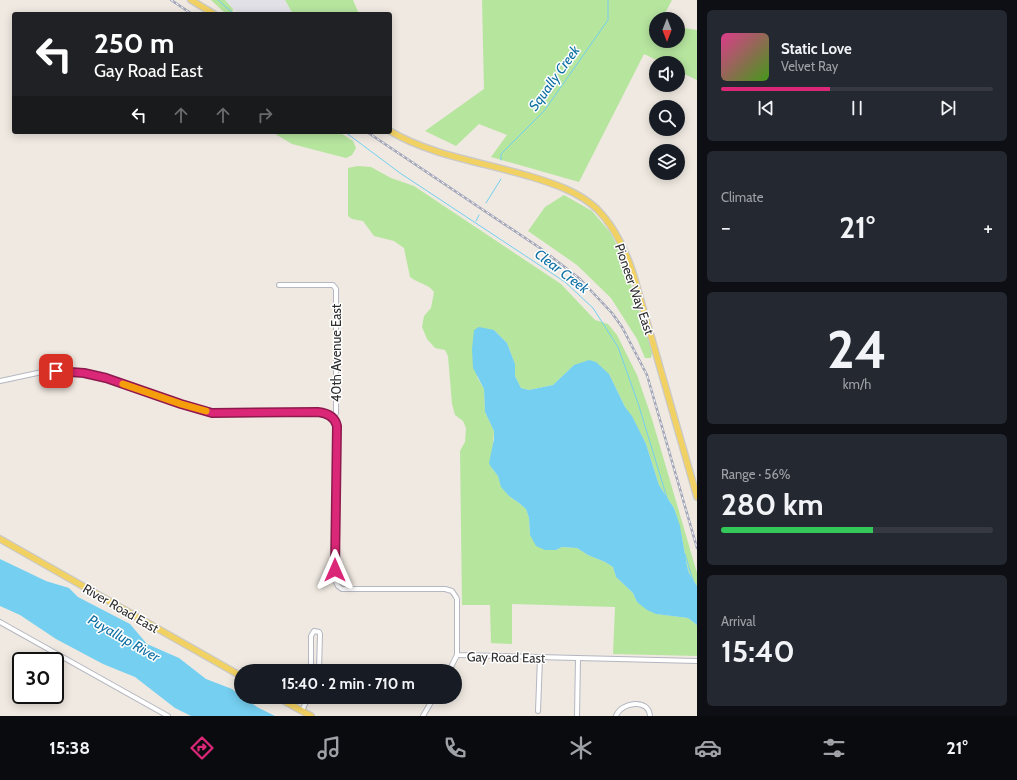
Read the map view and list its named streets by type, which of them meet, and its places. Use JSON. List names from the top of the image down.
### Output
{
  "streets": {
    "main road": ["Pioneer Way East", "River Road East"],
    "street": ["40th Avenue East", "Gay Road East"]
  },
  "crossings": [
    ["40th Avenue East", "Gay Road East"]
  ],
  "water": ["Squally Creek", "Clear Creek", "Puyallup River"],
  "north": "bottom",
  "page": {
    "turn": ["250 m", "Gay Road East"],
    "song": ["Static Love", "Velvet Ray"],
    "tile": [
      "Climate",
      ["24", "km/h"],
      ["Range · 56%", "280 km"],
      ["Arrival", "15:40"]
    ],
    "heat": ["−", "21°", "+"],
    "limit": "30",
    "trip": "15:40 · 2 min · 710 m",
    "tabs": ["15:38", "21°"]
  }
}
